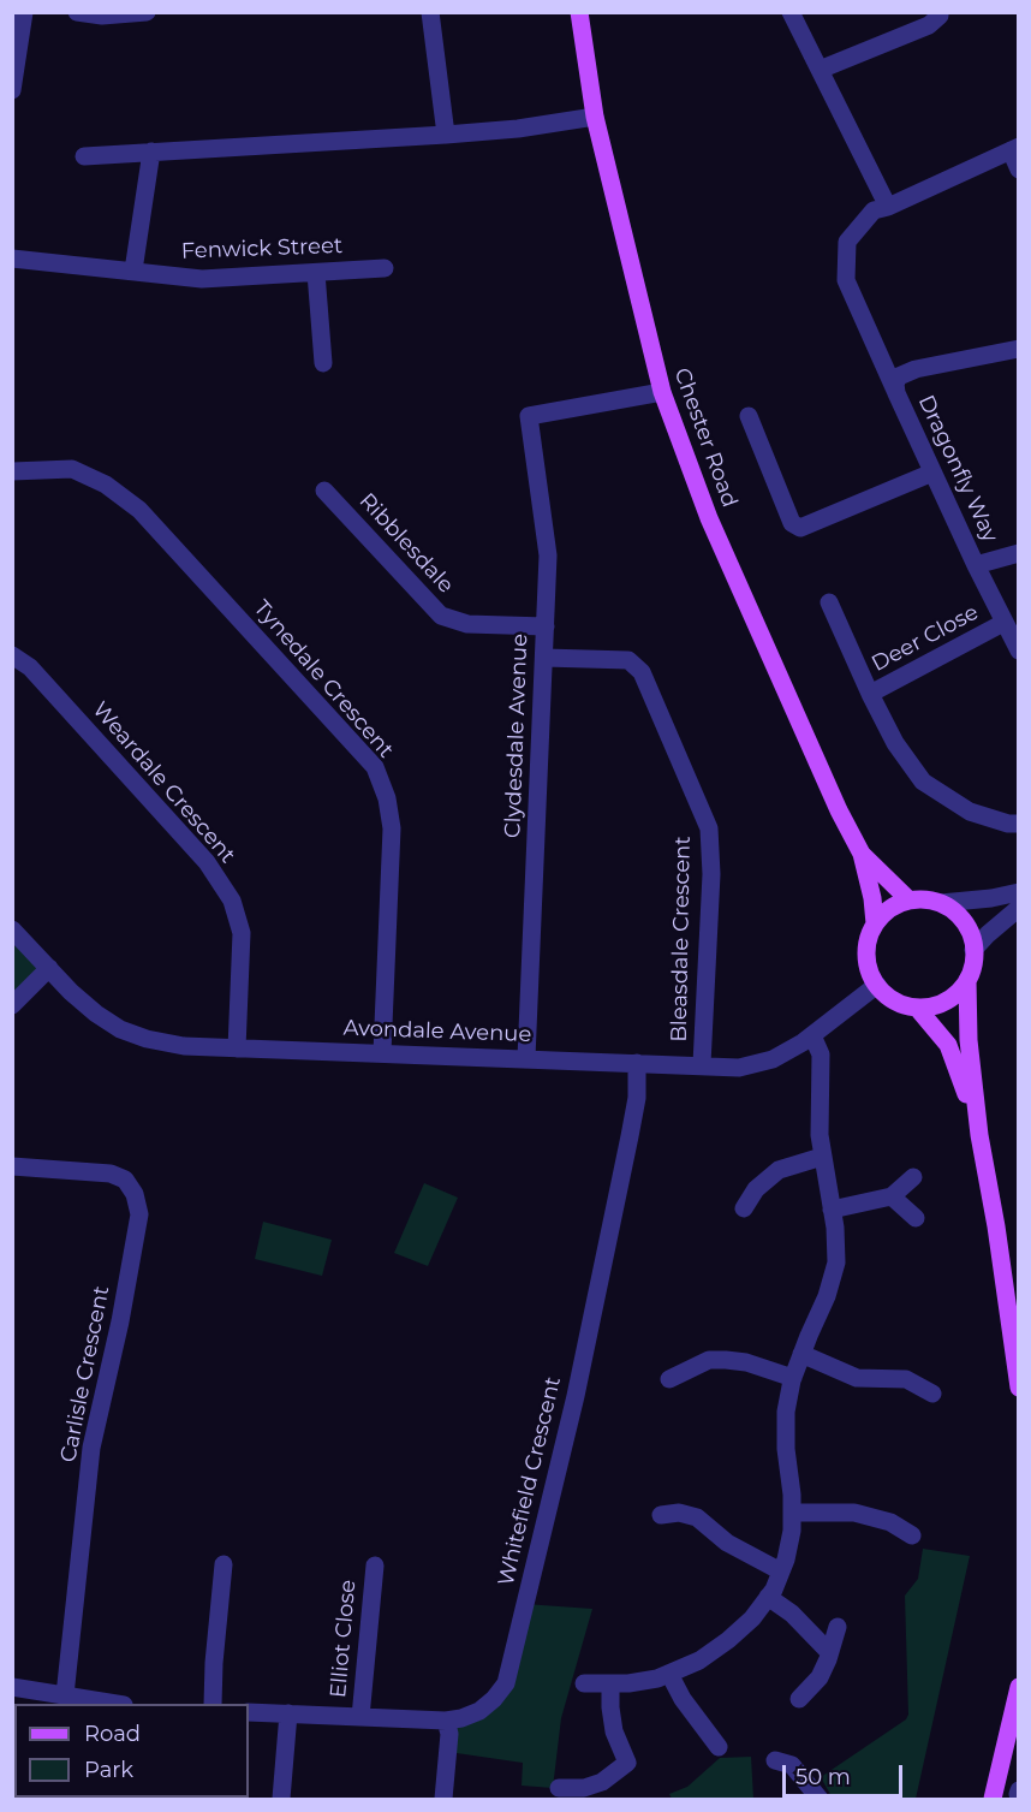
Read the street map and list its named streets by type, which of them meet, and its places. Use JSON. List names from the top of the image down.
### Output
{
  "streets": {
    "main road": ["Chester Road"],
    "street": [
      "Fenwick Street",
      "Dragonfly Way",
      "Ribblesdale",
      "Deer Close",
      "Tynedale Crescent",
      "Clydesdale Avenue",
      "Weardale Crescent",
      "Bleasdale Crescent",
      "Avondale Avenue",
      "Carlisle Crescent",
      "Whitefield Crescent",
      "Elliot Close"
    ]
  },
  "crossings": [
    ["Chester Road", "Clydesdale Avenue"],
    ["Dragonfly Way", "Deer Close"],
    ["Ribblesdale", "Clydesdale Avenue"],
    ["Tynedale Crescent", "Avondale Avenue"],
    ["Clydesdale Avenue", "Bleasdale Crescent"],
    ["Clydesdale Avenue", "Avondale Avenue"],
    ["Weardale Crescent", "Avondale Avenue"],
    ["Bleasdale Crescent", "Avondale Avenue"],
    ["Avondale Avenue", "Whitefield Crescent"],
    ["Whitefield Crescent", "Elliot Close"]
  ],
  "legend": ["Road", "Park"],
  "scale_bar": "50 m"
}
